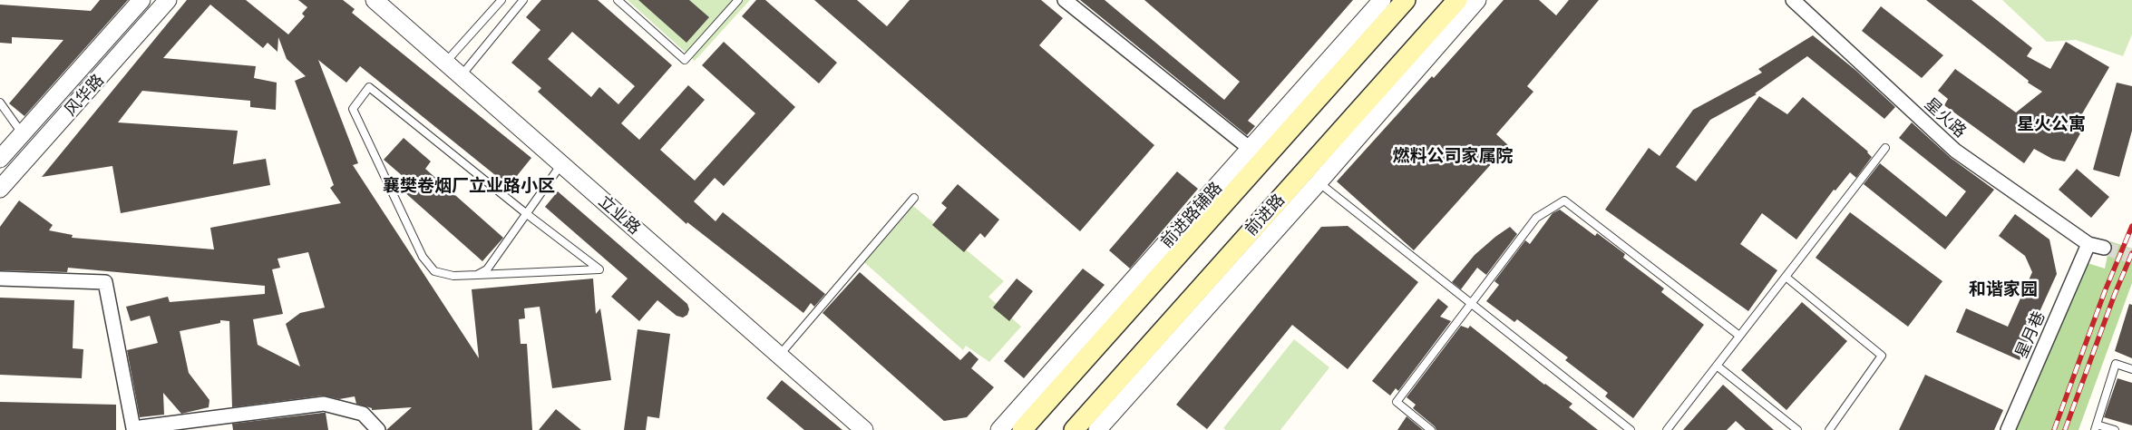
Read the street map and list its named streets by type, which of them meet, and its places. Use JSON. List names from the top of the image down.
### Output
{
  "streets": {
    "main road": ["前进路"],
    "street": [
      "风华路",
      "星火路",
      "立业路",
      "前进路辅路",
      "星月巷"
    ]
  },
  "crossings": [
    ["星火路", "星月巷"]
  ],
  "districts": [
    "星火公寓",
    "燃料公司家属院",
    "襄樊卷烟厂立业路小区",
    "和谐家园"
  ]
}
